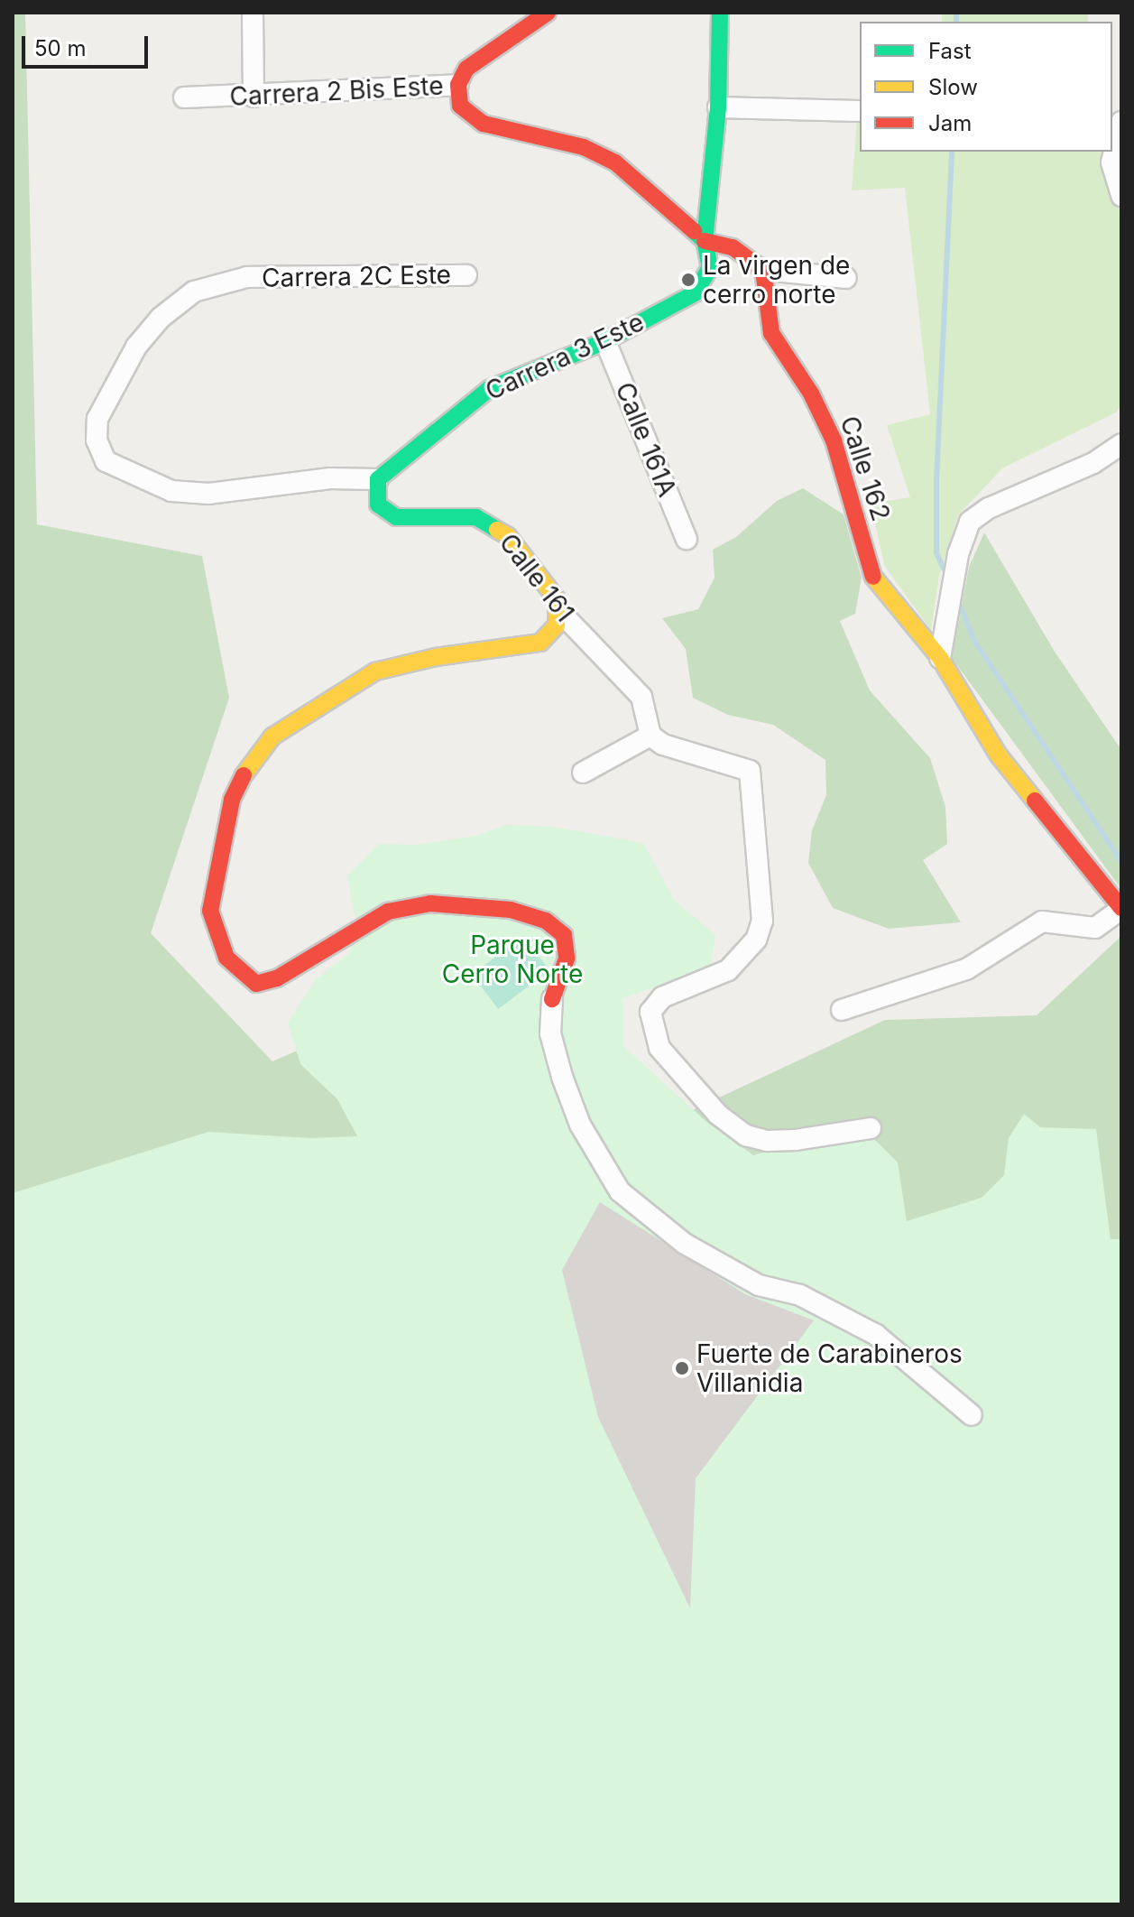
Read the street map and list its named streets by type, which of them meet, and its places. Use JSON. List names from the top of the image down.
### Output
{
  "streets": {
    "street": [
      "Carrera 2 Bis Este",
      "Carrera 2C Este",
      "Carrera 3 Este",
      "Calle 161A",
      "Calle 162",
      "Calle 161"
    ]
  },
  "crossings": [
    ["Carrera 2C Este", "Carrera 3 Este"],
    ["Carrera 2C Este", "Calle 161"],
    ["Carrera 3 Este", "Calle 161A"],
    ["Carrera 3 Este", "Calle 161"]
  ],
  "parks": ["Parque Cerro Norte"],
  "places": ["La virgen de cerro norte", "Fuerte de Carabineros Villanidia"],
  "legend": ["Fast", "Slow", "Jam"],
  "scale_bar": "50 m"
}
